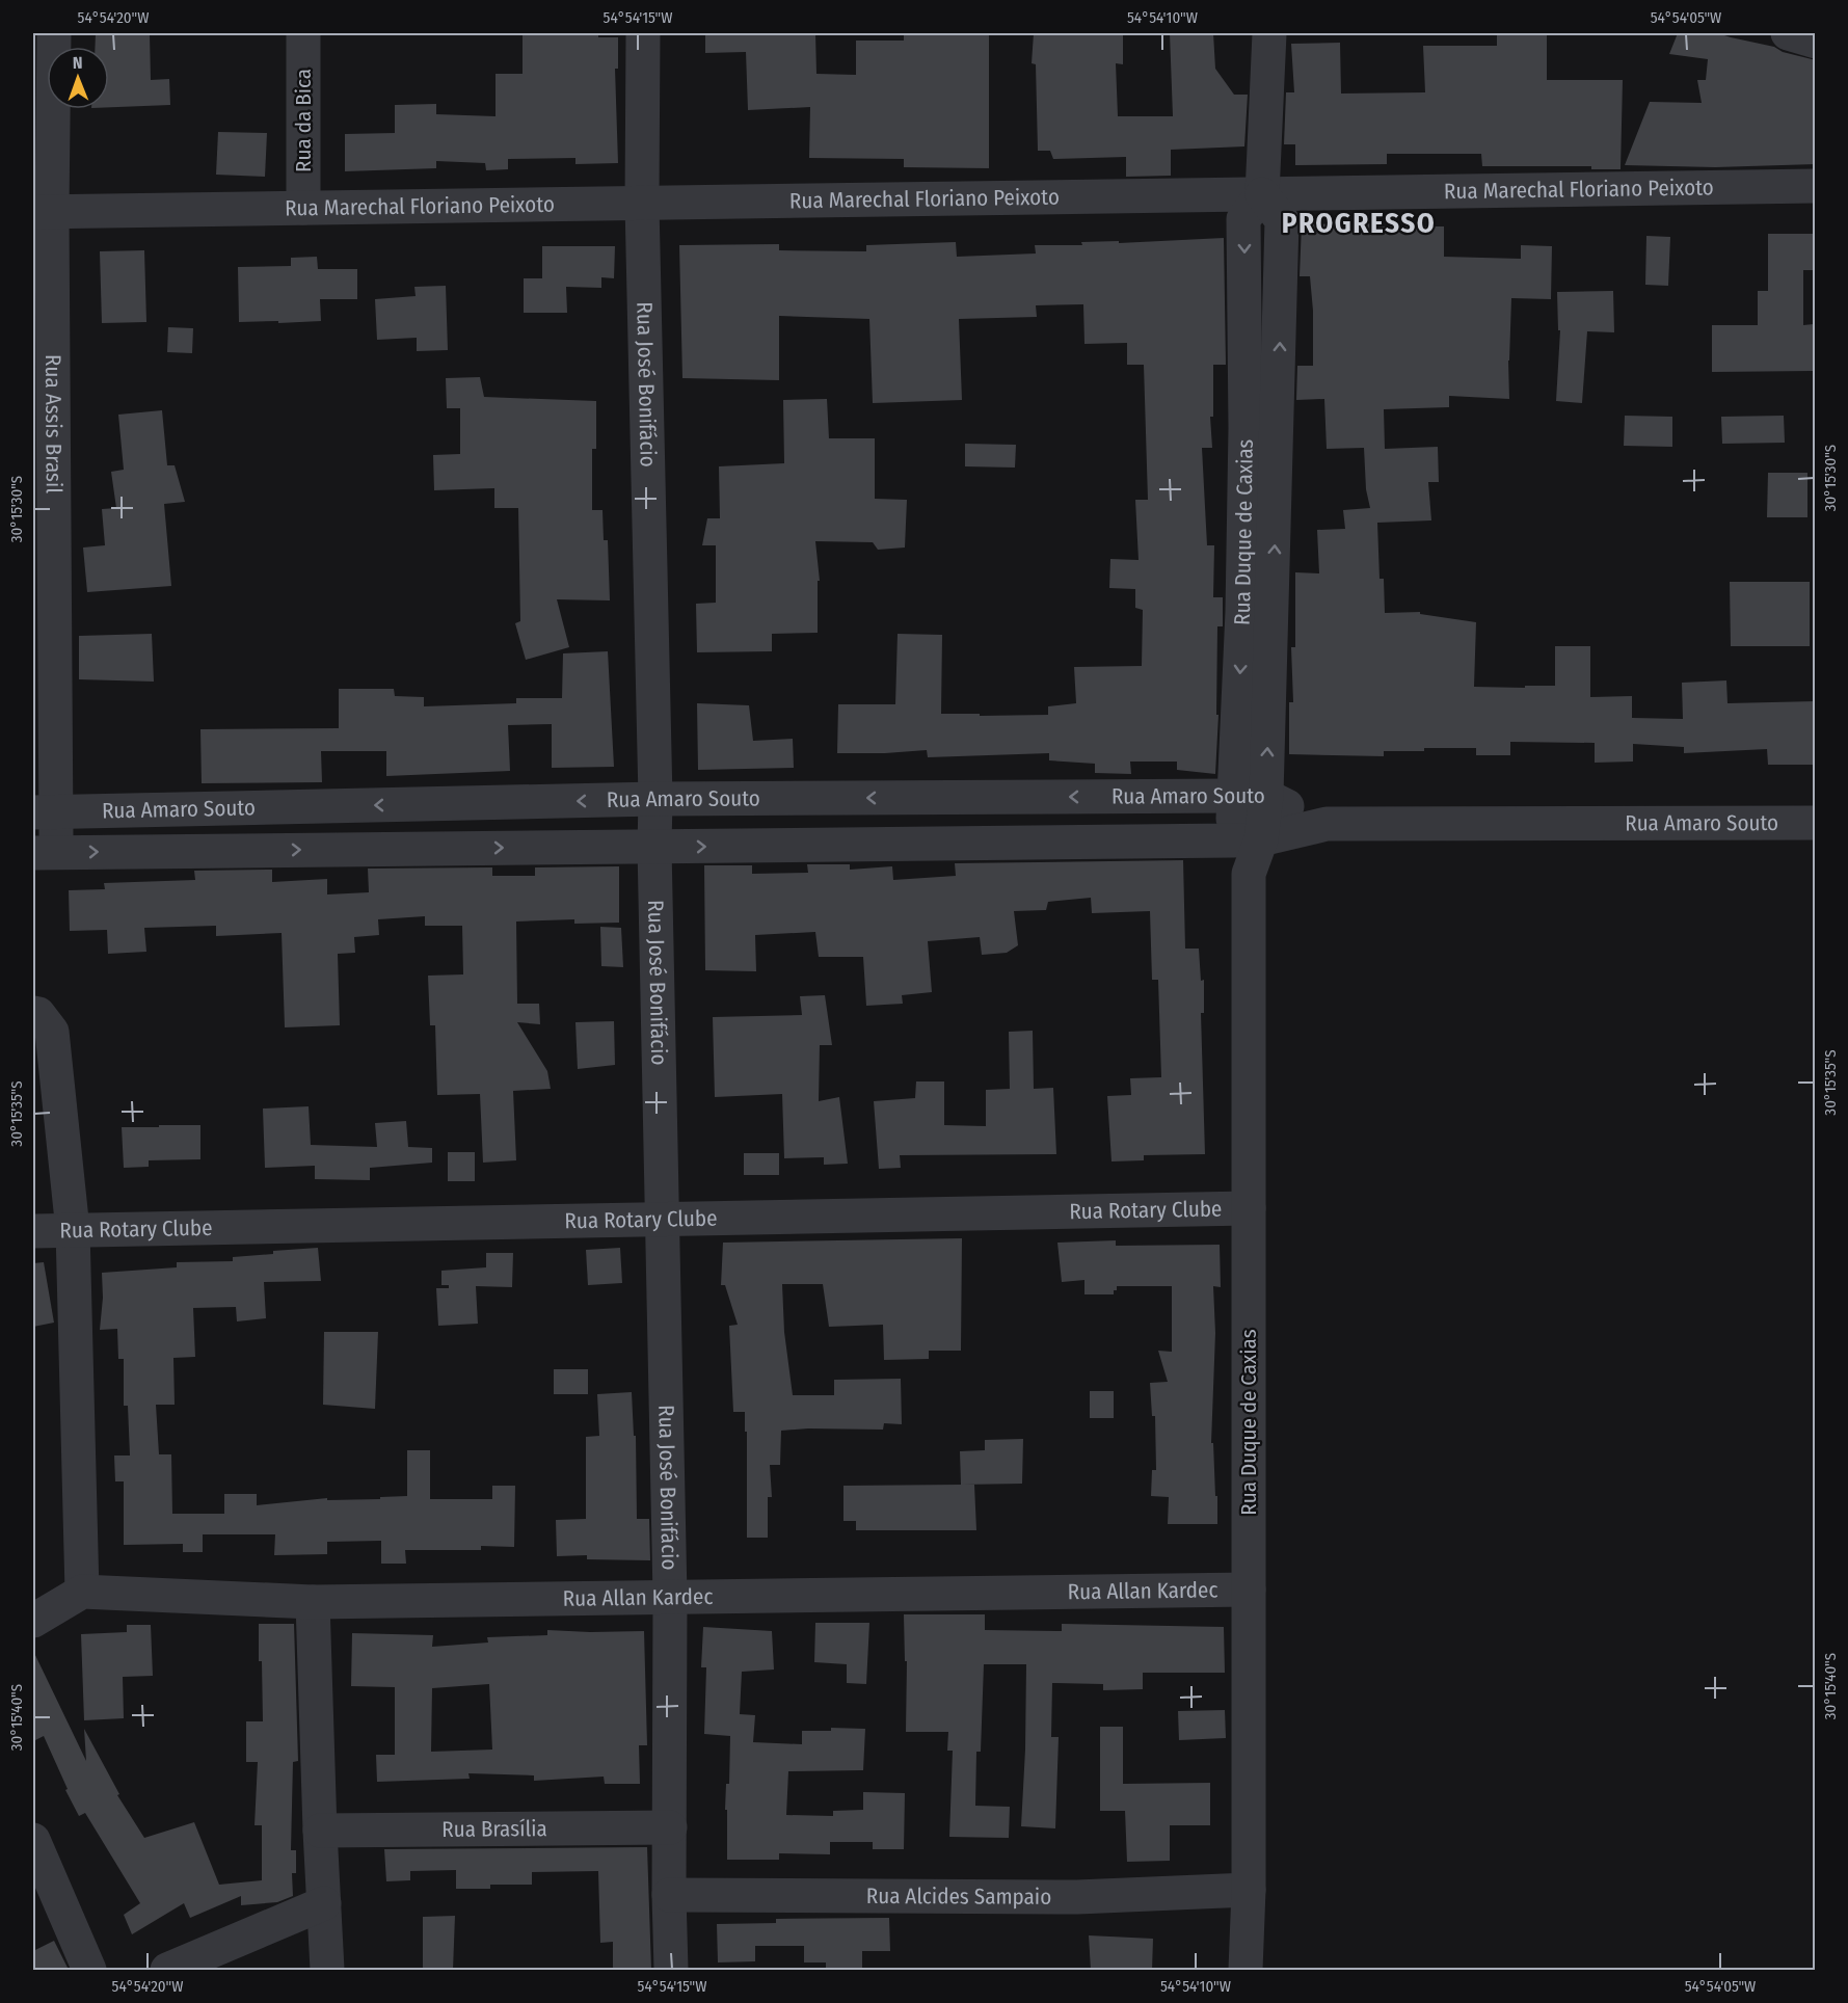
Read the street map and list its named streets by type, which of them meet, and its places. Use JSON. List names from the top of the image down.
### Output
{
  "streets": {
    "street": [
      "Rua da Bica",
      "Rua Marechal Floriano Peixoto",
      "Rua José Bonifácio",
      "Rua Assis Brasil",
      "Rua Duque de Caxias",
      "Rua Amaro Souto",
      "Rua Rotary Clube",
      "Rua Allan Kardec",
      "Rua Brasília",
      "Rua Alcides Sampaio"
    ]
  },
  "crossings": [
    ["Rua da Bica", "Rua Marechal Floriano Peixoto"],
    ["Rua Marechal Floriano Peixoto", "Rua José Bonifácio"],
    ["Rua Marechal Floriano Peixoto", "Rua Assis Brasil"],
    ["Rua Marechal Floriano Peixoto", "Rua Duque de Caxias"],
    ["Rua José Bonifácio", "Rua Amaro Souto"],
    ["Rua José Bonifácio", "Rua Rotary Clube"],
    ["Rua José Bonifácio", "Rua Allan Kardec"],
    ["Rua José Bonifácio", "Rua Brasília"],
    ["Rua José Bonifácio", "Rua Alcides Sampaio"],
    ["Rua Assis Brasil", "Rua Amaro Souto"],
    ["Rua Duque de Caxias", "Rua Amaro Souto"],
    ["Rua Duque de Caxias", "Rua Rotary Clube"],
    ["Rua Duque de Caxias", "Rua Allan Kardec"],
    ["Rua Duque de Caxias", "Rua Alcides Sampaio"]
  ],
  "districts": ["PROGRESSO"],
  "north": "top",
  "coordinates": [
    "54°54'20\"W",
    "54°54'15\"W",
    "54°54'10\"W",
    "54°54'05\"W",
    "30°15'30\"S",
    "30°15'35\"S",
    "30°15'40\"S"
  ]
}
